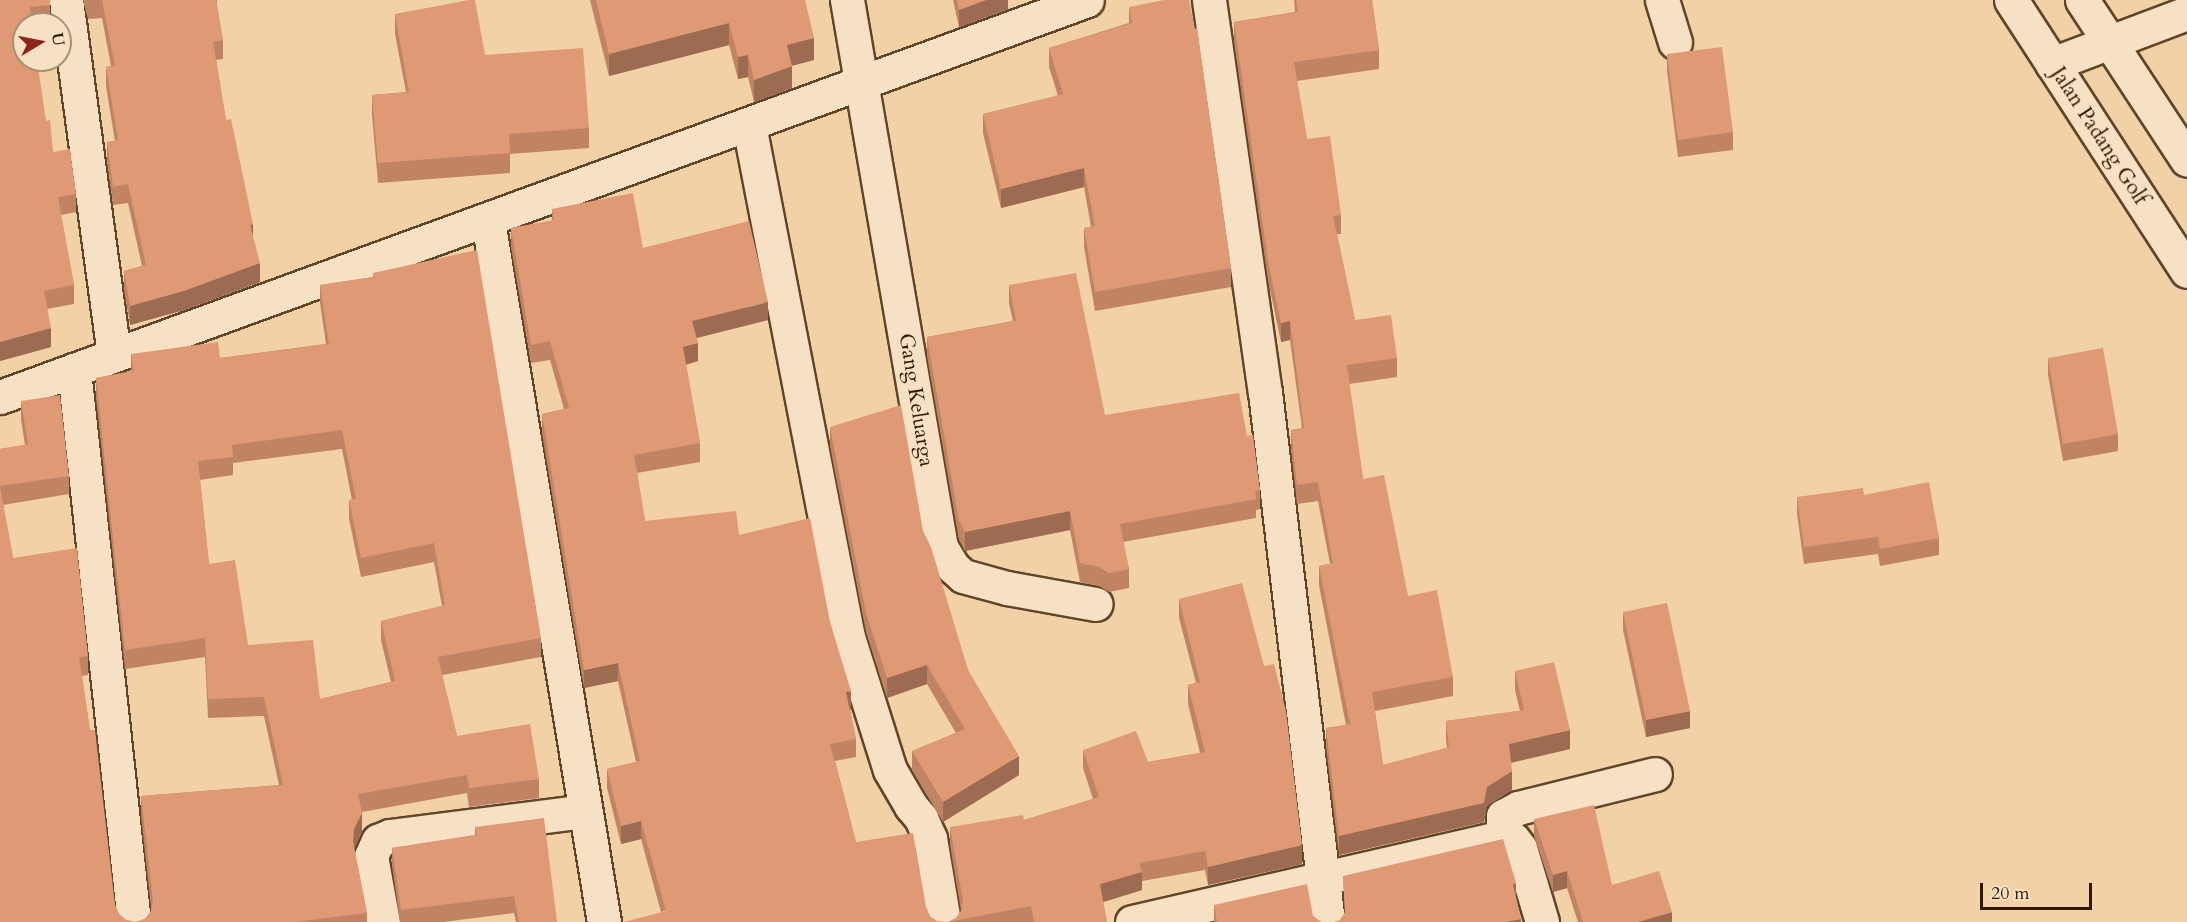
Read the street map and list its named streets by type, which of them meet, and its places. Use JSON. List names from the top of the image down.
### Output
{
  "streets": {
    "street": ["Jalan Padang Golf", "Gang Keluarga"]
  },
  "scale_bar": "20 m",
  "north": "right"
}
